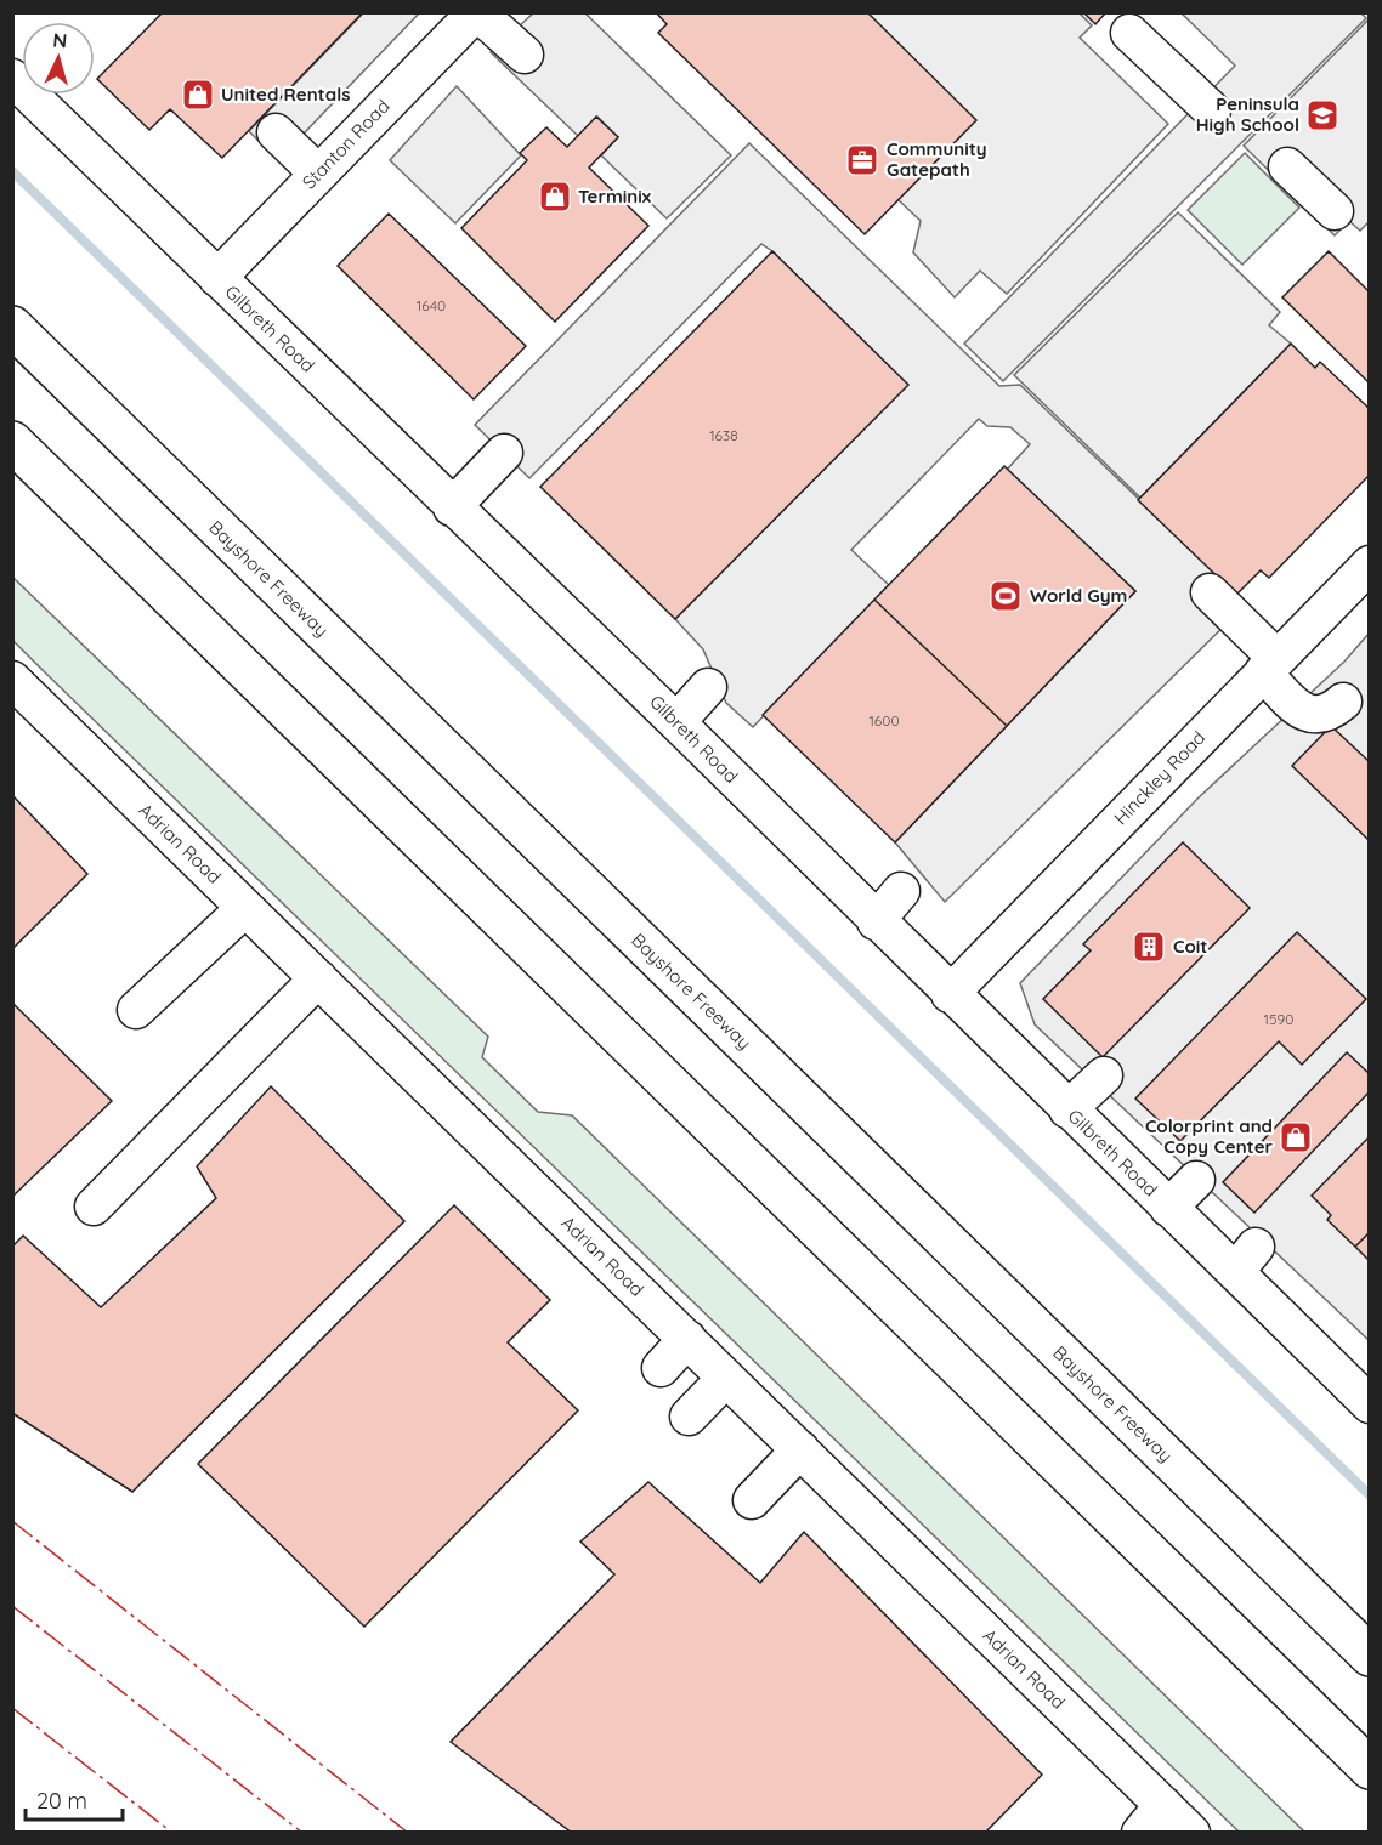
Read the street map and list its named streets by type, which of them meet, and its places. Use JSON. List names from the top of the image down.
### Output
{
  "streets": {
    "highway": ["Bayshore Freeway"],
    "street": [
      "Stanton Road",
      "Gilbreth Road",
      "Hinckley Road",
      "Adrian Road"
    ]
  },
  "crossings": [
    ["Stanton Road", "Gilbreth Road"],
    ["Gilbreth Road", "Hinckley Road"]
  ],
  "places": {
    "shop": ["United Rentals", "Terminix", "Colorprint and Copy Center"],
    "school or university": ["Peninsula High School"],
    "office": ["Community Gatepath"],
    "sports": ["World Gym"],
    "building": ["Coit"]
  },
  "house_numbers": [
    "1640",
    "1638",
    "1600",
    "1590"
  ],
  "scale_bar": "20 m",
  "north": "top"
}
